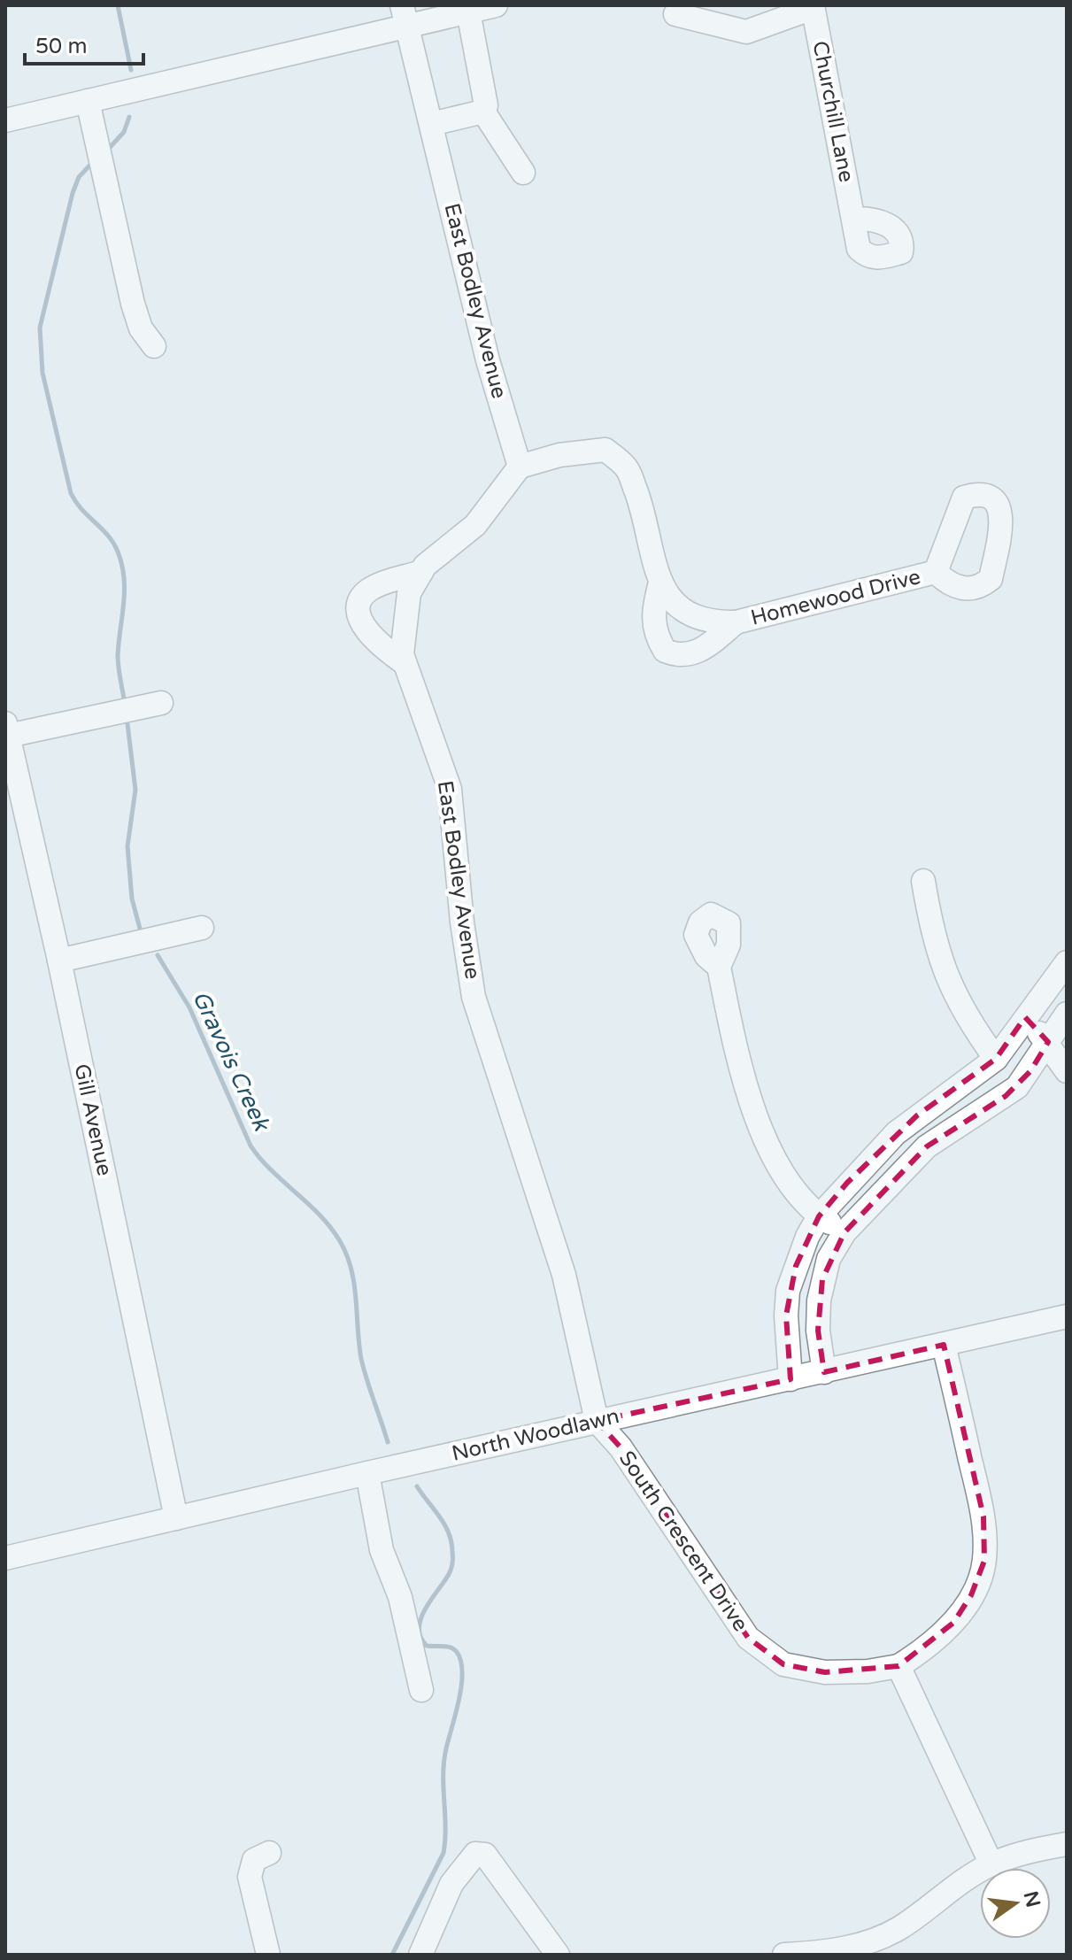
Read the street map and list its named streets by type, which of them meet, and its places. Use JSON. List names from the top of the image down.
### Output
{
  "streets": {
    "street": [
      "Churchill Lane",
      "East Bodley Avenue",
      "Homewood Drive",
      "Gill Avenue",
      "North Woodlawn",
      "South Crescent Drive"
    ]
  },
  "crossings": [
    ["East Bodley Avenue", "Homewood Drive"],
    ["East Bodley Avenue", "North Woodlawn"],
    ["East Bodley Avenue", "South Crescent Drive"],
    ["Gill Avenue", "North Woodlawn"],
    ["North Woodlawn", "South Crescent Drive"]
  ],
  "water": ["Gravois Creek"],
  "scale_bar": "50 m",
  "north": "right"
}
